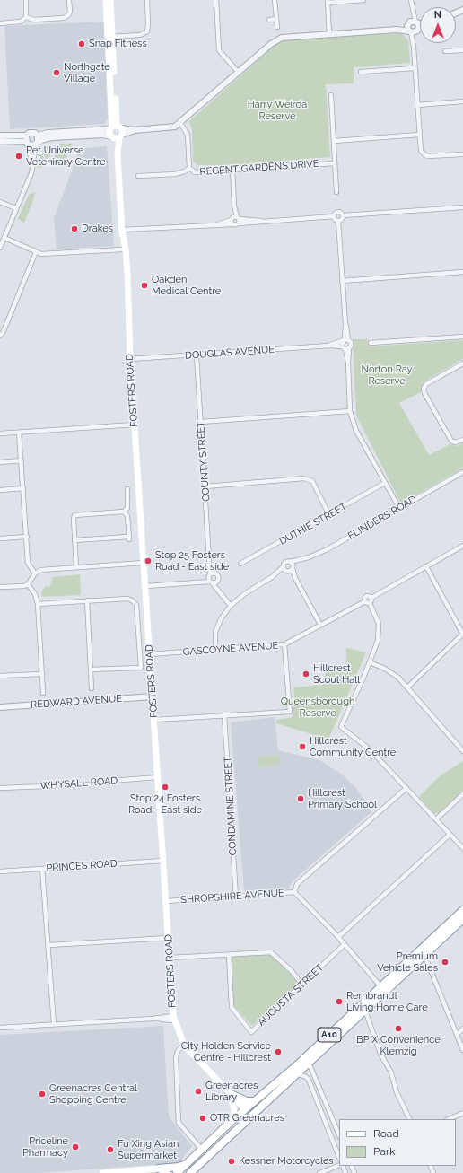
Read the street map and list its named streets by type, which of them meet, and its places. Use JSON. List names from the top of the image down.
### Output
{
  "streets": {
    "highway": ["A10"],
    "main road": ["FOSTERS ROAD"],
    "street": [
      "REGENT GARDENS DRIVE",
      "DOUGLAS AVENUE",
      "COUNTY STREET",
      "FLINDERS ROAD",
      "DUTHIE STREET",
      "GASCOYNE AVENUE",
      "REDWARD AVENUE",
      "WHYSALL ROAD",
      "CONDAMINE STREET",
      "PRINCES ROAD",
      "SHROPSHIRE AVENUE",
      "AUGUSTA STREET"
    ]
  },
  "crossings": [
    ["DOUGLAS AVENUE", "FOSTERS ROAD"],
    ["DOUGLAS AVENUE", "COUNTY STREET"],
    ["FOSTERS ROAD", "GASCOYNE AVENUE"],
    ["FOSTERS ROAD", "REDWARD AVENUE"],
    ["FOSTERS ROAD", "WHYSALL ROAD"],
    ["FOSTERS ROAD", "PRINCES ROAD"],
    ["FOSTERS ROAD", "SHROPSHIRE AVENUE"],
    ["FOSTERS ROAD", "A10"],
    ["CONDAMINE STREET", "SHROPSHIRE AVENUE"]
  ],
  "parks": ["Harry Weirda Reserve", "Norton Ray Reserve", "Queensborough Reserve"],
  "places": [
    "Snap Fitness",
    "Northgate Village",
    "Pet Universe Vetenirary Centre",
    "Drakes",
    "Oakden Medical Centre",
    "Stop 25 Fosters Road - East side",
    "Hillcrest Scout Hall",
    "Hillcrest Community Centre",
    "Stop 24 Fosters Road - East side",
    "Hillcrest Primary School",
    "Premium Vehicle Sales",
    "Rembrandt Living Home Care",
    "BP X Convenience Klemzig",
    "City Holden Service Centre - Hillcrest",
    "Greenacres Library",
    "Greenacres Central Shopping Centre",
    "OTR Greenacres",
    "Priceline Pharmacy",
    "Fu Xing Asian Supermarket",
    "Kessner Motorcycles"
  ],
  "legend": ["Road", "Park"],
  "north": "top"
}
